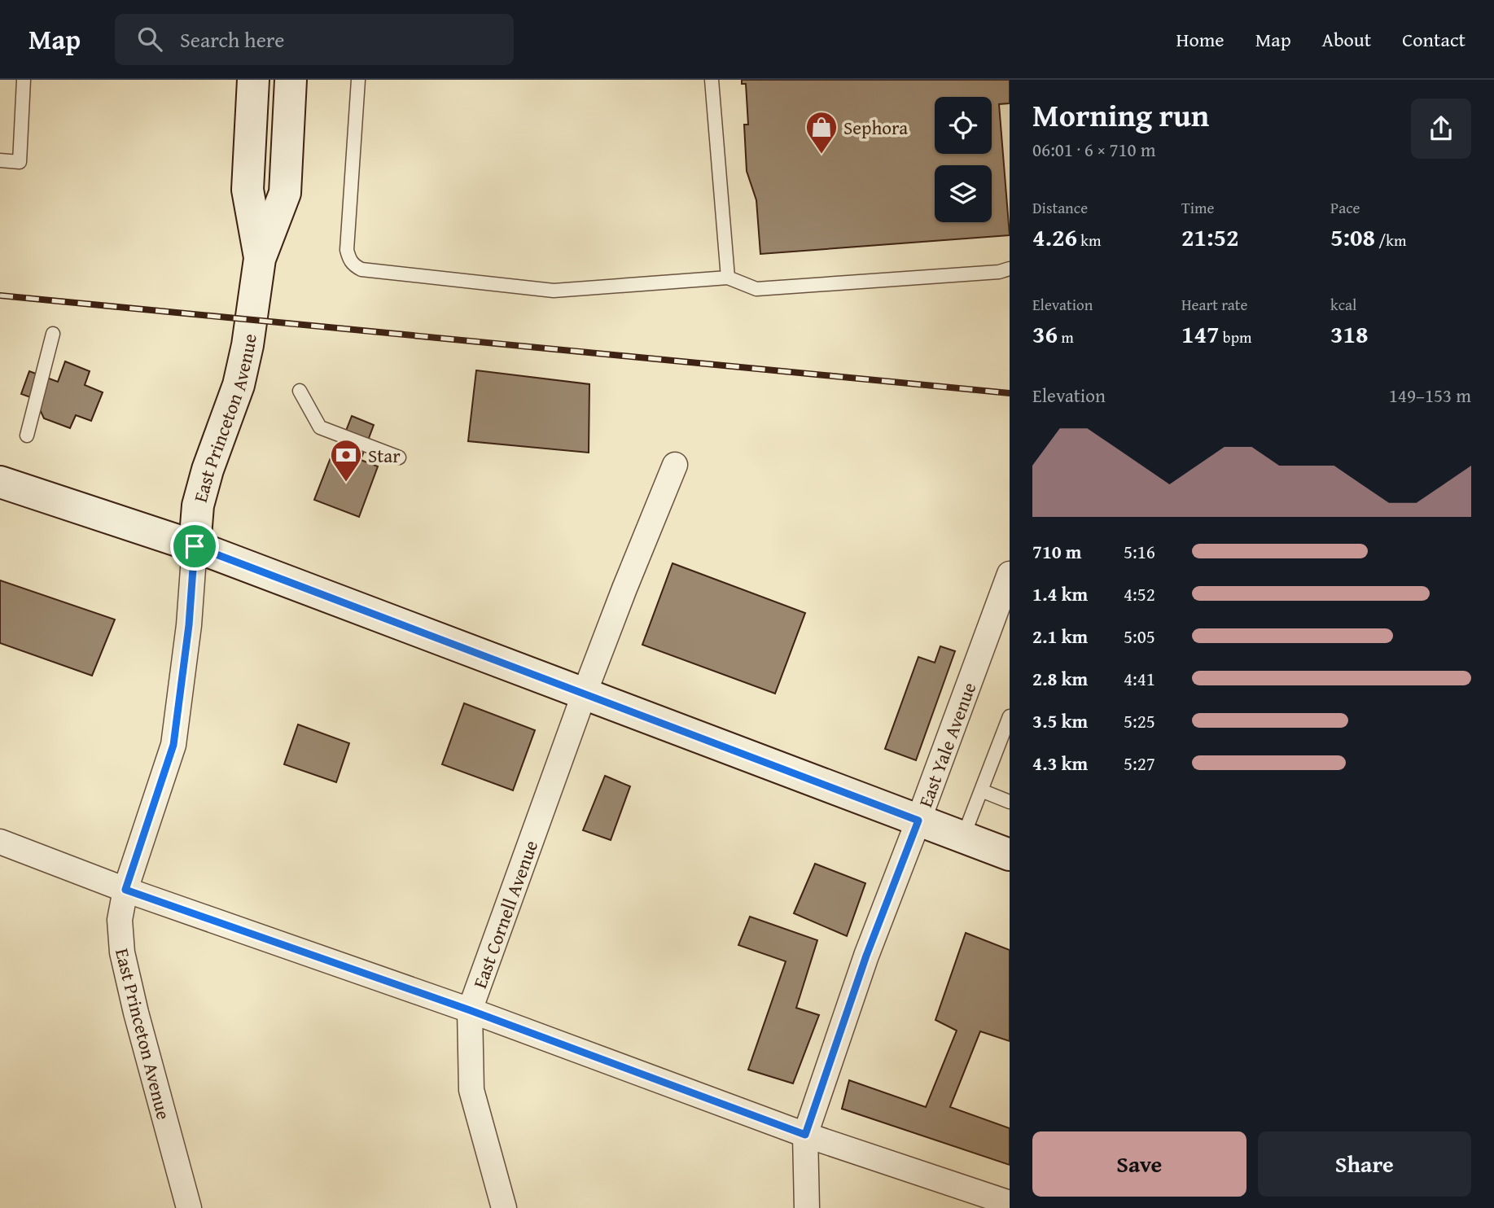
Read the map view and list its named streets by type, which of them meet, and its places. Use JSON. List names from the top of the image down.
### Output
{
  "streets": {
    "main road": ["East Princeton Avenue"],
    "street": ["East Yale Avenue", "East Cornell Avenue"]
  },
  "places": {
    "shop": ["Sephora"],
    "bank": ["Star"]
  },
  "page": {
    "header": "Map",
    "search": "Search here",
    "nav": [
      "Home",
      "Map",
      "About",
      "Contact"
    ],
    "heading": ["Morning run", "06:01 · 6 × 710 m"],
    "stats": [
      ["Distance", "4.26 km"],
      ["Time", "21:52"],
      ["Pace", "5:08 /km"],
      ["Elevation", "36 m"],
      ["Heart rate", "147 bpm"],
      ["kcal", "318"]
    ],
    "chart": ["Elevation", "149–153 m"],
    "list": [
      {
        "name": "710 m",
        "note": "5:16"
      },
      {
        "name": "1.4 km",
        "note": "4:52"
      },
      {
        "name": "2.1 km",
        "note": "5:05"
      },
      {
        "name": "2.8 km",
        "note": "4:41"
      },
      {
        "name": "3.5 km",
        "note": "5:25"
      },
      {
        "name": "4.3 km",
        "note": "5:27"
      }
    ],
    "buttons": ["Save", "Share"]
  }
}
